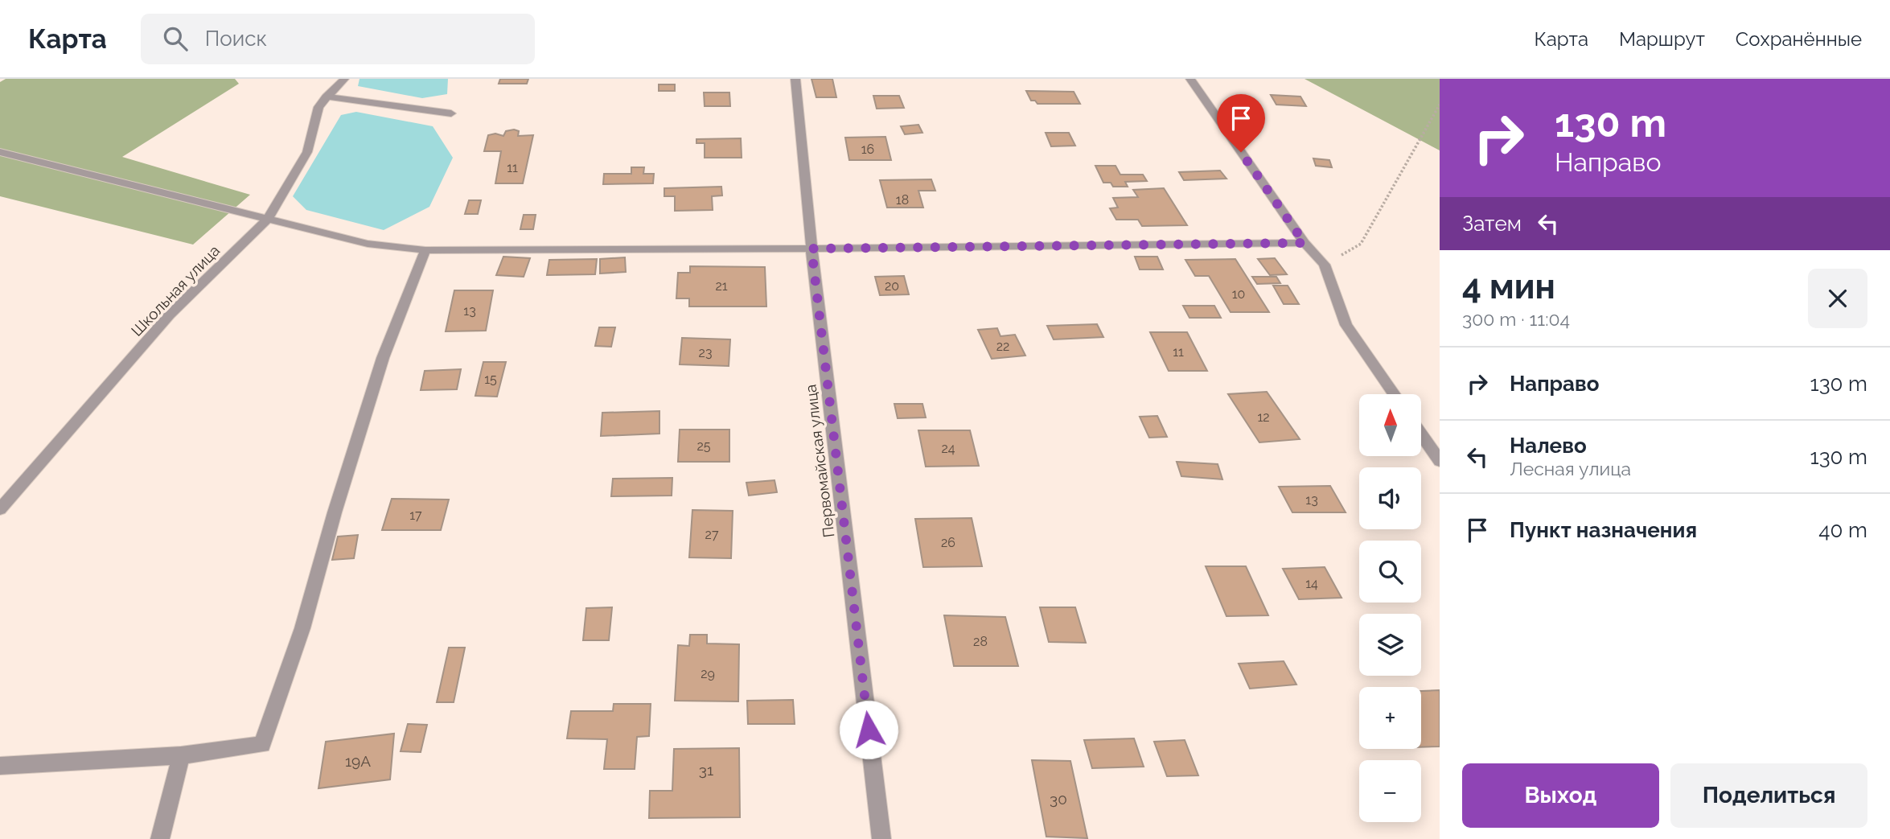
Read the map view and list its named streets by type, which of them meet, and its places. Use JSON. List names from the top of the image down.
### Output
{
  "streets": {
    "street": ["Школьная улица", "Первомайская улица"]
  },
  "house_numbers": [
    "16",
    "11",
    "18",
    "21",
    "20",
    "10",
    "13",
    "22",
    "11",
    "23",
    "15",
    "12",
    "25",
    "24",
    "13",
    "17",
    "27",
    "26",
    "14",
    "28",
    "29",
    "19А",
    "31",
    "30"
  ],
  "north": "top",
  "page": {
    "header": "Карта",
    "search": "Поиск",
    "nav": ["Карта", "Маршрут", "Сохранённые"],
    "turn": ["130 m", "Направо"],
    "then": "Затем",
    "heading": ["4 мин", "300 m · 11:04"],
    "list": [
      {
        "name": "Направо",
        "value": "130 m"
      },
      {
        "name": "Налево",
        "note": "Лесная улица",
        "value": "130 m"
      },
      {
        "name": "Пункт назначения",
        "value": "40 m"
      }
    ],
    "map_buttons": ["+", "−"],
    "buttons": ["Выход", "Поделиться"]
  }
}
